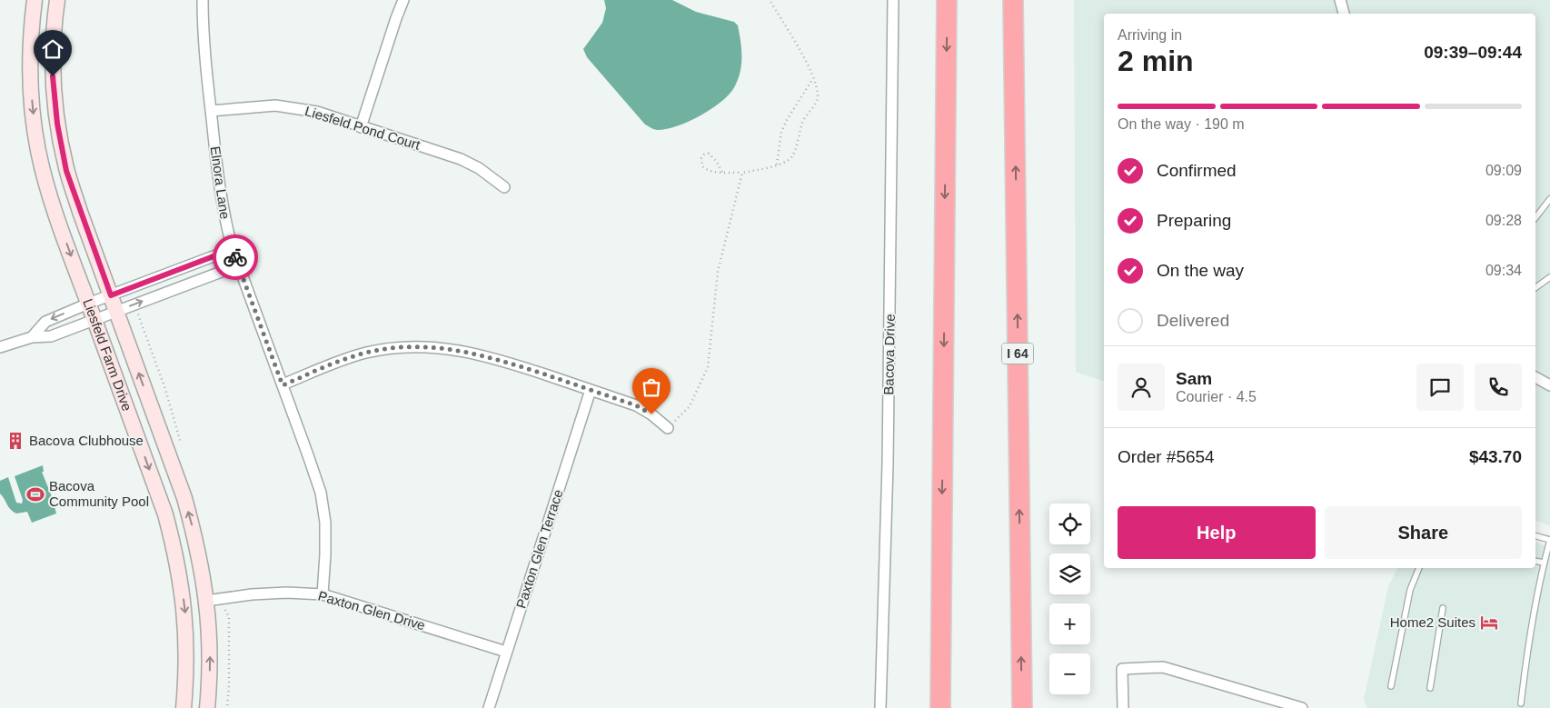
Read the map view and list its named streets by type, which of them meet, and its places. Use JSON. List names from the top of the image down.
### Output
{
  "streets": {
    "highway": ["I 64"],
    "street": [
      "Liesfeld Pond Court",
      "Elnora Lane",
      "Liesfeld Farm Drive",
      "Bacova Drive",
      "Paxton Glen Terrace",
      "Paxton Glen Drive"
    ]
  },
  "crossings": [
    ["Liesfeld Pond Court", "Elnora Lane"],
    ["Elnora Lane", "Paxton Glen Drive"],
    ["Liesfeld Farm Drive", "Paxton Glen Drive"],
    ["Paxton Glen Terrace", "Paxton Glen Drive"]
  ],
  "places": {
    "building": ["Bacova Clubhouse"],
    "sports": ["Bacova Community Pool"],
    "hotel": ["Home2 Suites"]
  },
  "page": {
    "heading": ["2 min", "Arriving in", "09:39–09:44"],
    "panel": [
      "Sam",
      "Courier · 4.5",
      "Order #5654",
      "$43.70"
    ],
    "bar": "On the way · 190 m",
    "list": [
      ["Confirmed", "09:09"],
      ["Preparing", "09:28"],
      ["On the way", "09:34"],
      "Delivered"
    ],
    "buttons": ["Help", "Share"],
    "map_buttons": ["+", "−"]
  }
}
